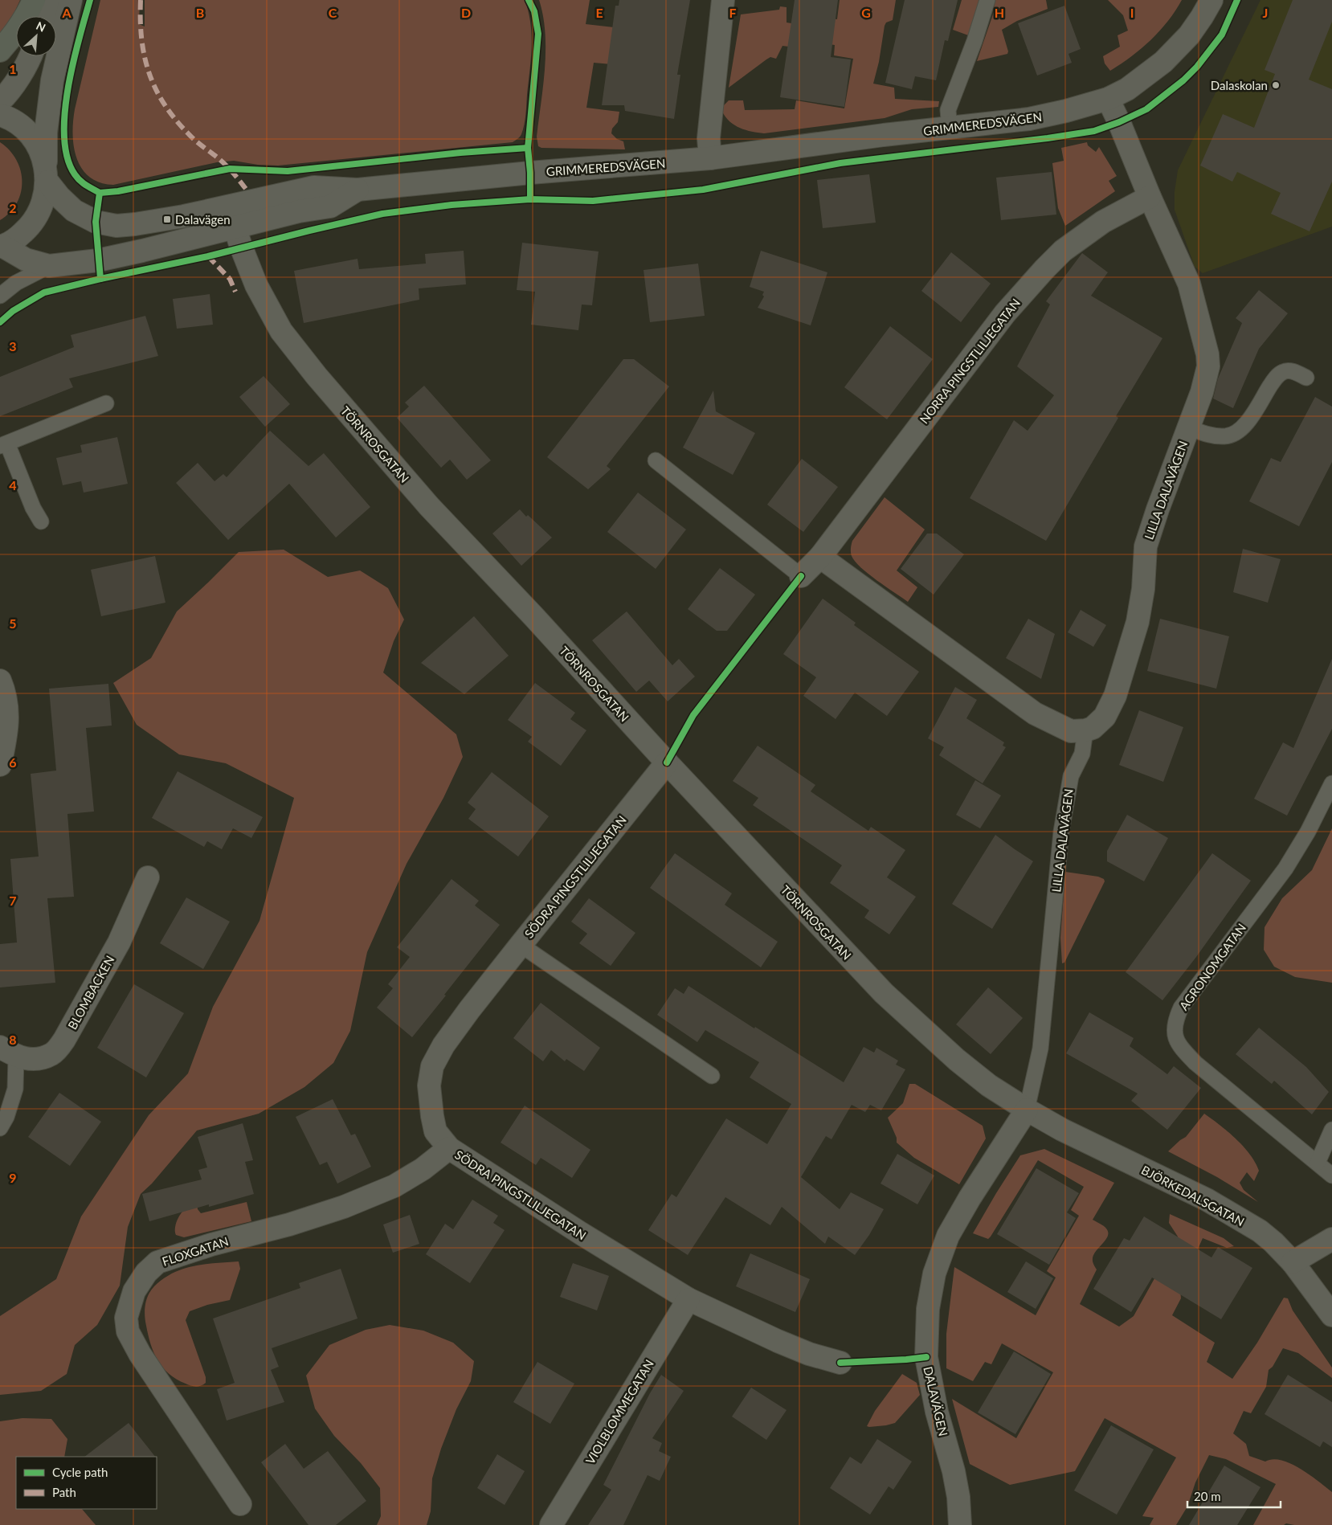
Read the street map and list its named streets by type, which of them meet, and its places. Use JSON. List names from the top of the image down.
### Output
{
  "streets": {
    "street": [
      "GRIMMEREDSVÄGEN",
      "NORRA PINGSTLILJEGATAN",
      "TÖRNROSGATAN",
      "LILLA DALAVÄGEN",
      "SÖDRA PINGSTLILJEGATAN",
      "BLOMBACKEN",
      "BJÖRKEDALSGATAN",
      "FLOXGATAN",
      "DALAVÄGEN",
      "VIOLBLOMMEGATAN"
    ],
    "lane": ["AGRONOMGATAN"]
  },
  "crossings": [
    ["GRIMMEREDSVÄGEN", "TÖRNROSGATAN"],
    ["GRIMMEREDSVÄGEN", "LILLA DALAVÄGEN"],
    ["NORRA PINGSTLILJEGATAN", "LILLA DALAVÄGEN"],
    ["TÖRNROSGATAN", "LILLA DALAVÄGEN"],
    ["TÖRNROSGATAN", "SÖDRA PINGSTLILJEGATAN"],
    ["TÖRNROSGATAN", "BJÖRKEDALSGATAN"],
    ["TÖRNROSGATAN", "DALAVÄGEN"],
    ["LILLA DALAVÄGEN", "BJÖRKEDALSGATAN"],
    ["LILLA DALAVÄGEN", "DALAVÄGEN"],
    ["SÖDRA PINGSTLILJEGATAN", "FLOXGATAN"],
    ["SÖDRA PINGSTLILJEGATAN", "VIOLBLOMMEGATAN"],
    ["BJÖRKEDALSGATAN", "DALAVÄGEN"]
  ],
  "places": {
    "other": ["Dalaskolan"],
    "transit": ["Dalavägen"]
  },
  "legend": ["Cycle path", "Path"],
  "scale_bar": "20 m",
  "north": "top right",
  "grid": {
    "columns": [
      "A",
      "B",
      "C",
      "D",
      "E",
      "F",
      "G",
      "H",
      "I",
      "J"
    ],
    "rows": [
      "1",
      "2",
      "3",
      "4",
      "5",
      "6",
      "7",
      "8",
      "9"
    ]
  }
}
